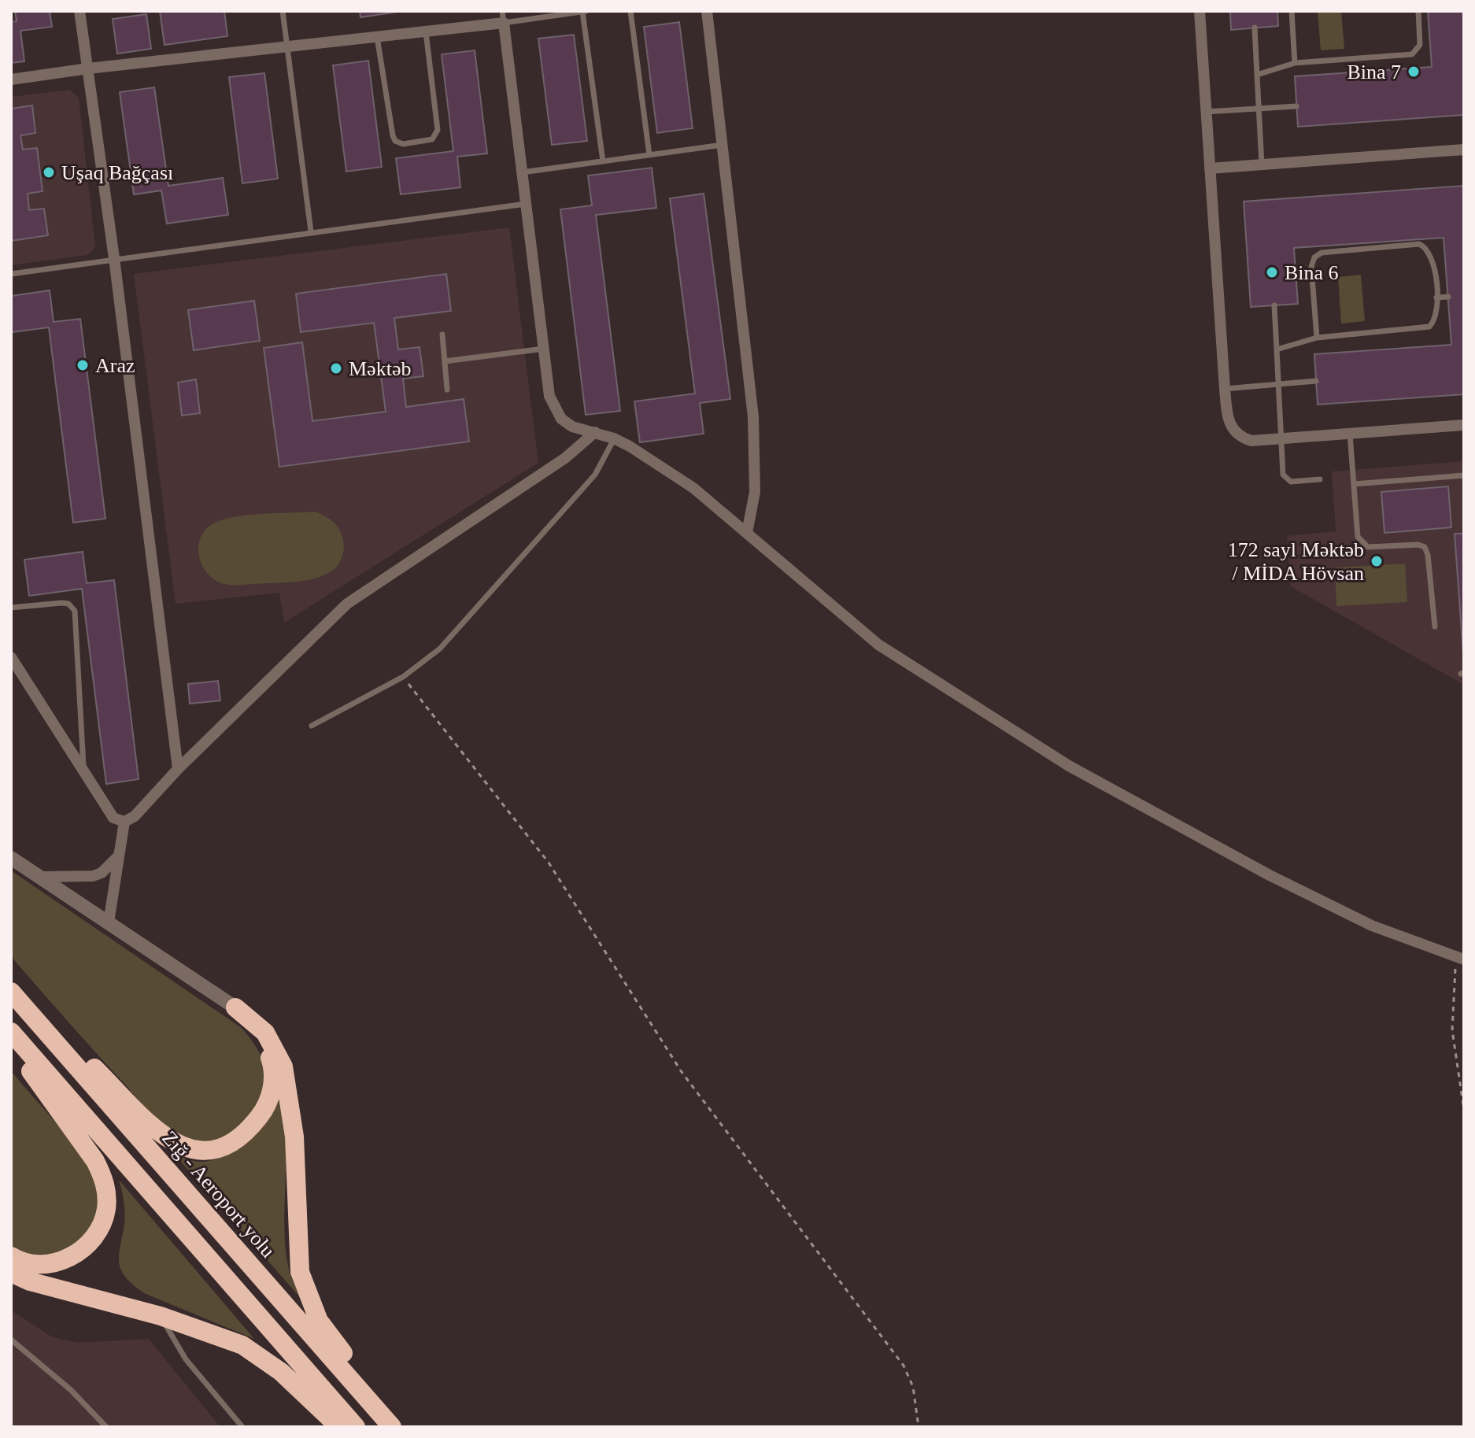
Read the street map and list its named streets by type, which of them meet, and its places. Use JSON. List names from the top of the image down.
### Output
{
  "streets": {
    "highway": ["Zığ - Aeroport yolu"]
  },
  "places": [
    "Bina 7",
    "Uşaq Bağçası",
    "Bina 6",
    "Araz",
    "Məktəb",
    "172 sayl Məktəb / MİDA Hövsan"
  ]
}
